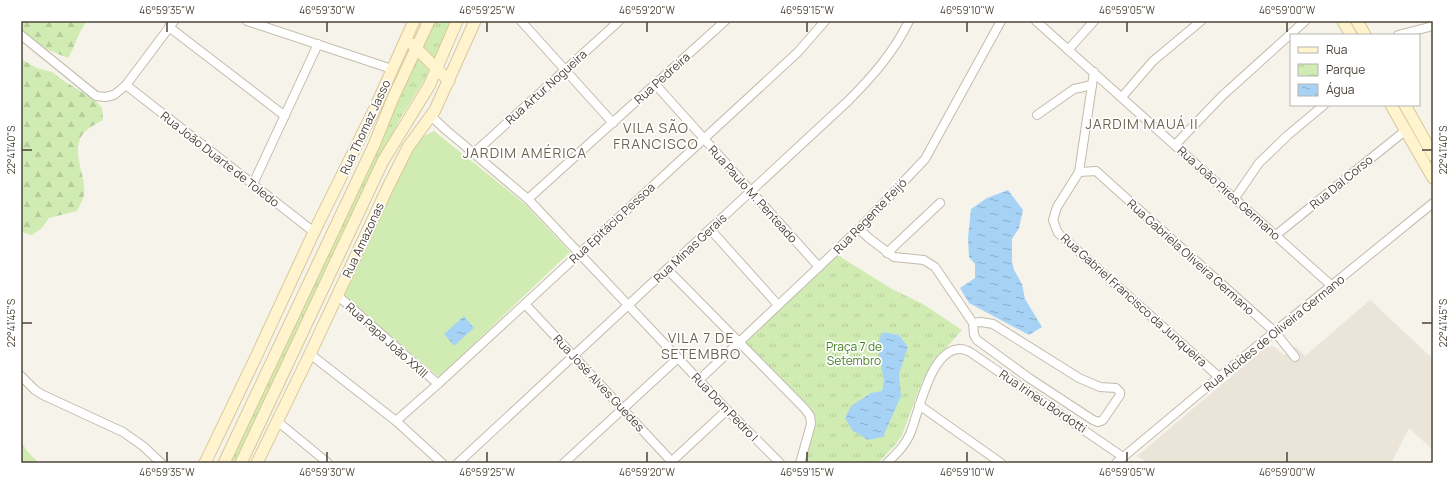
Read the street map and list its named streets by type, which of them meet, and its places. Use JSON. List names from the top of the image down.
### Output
{
  "streets": {
    "main road": ["Rua Thomaz Jasso", "Rua Amazonas"],
    "street": [
      "Rua Pedreira",
      "Rua Artur Nogueira",
      "Rua João Duarte de Toledo",
      "Rua Dal Corso",
      "Rua João Pires Germano",
      "Rua Paulo M. Penteado",
      "Rua Regente Feijó",
      "Rua Epitácio Pessoa",
      "Rua Minas Gerais",
      "Rua Gabriela Oliveira Germano",
      "Rua Gabriel Francisco da Junqueira",
      "Rua Alcides de Oliveira Germano",
      "Rua Papa João XXIII",
      "Rua José Alves Guedes",
      "Rua Irineu Bordotti",
      "Rua Dom Pedro I"
    ]
  },
  "crossings": [
    ["Rua Pedreira", "Rua Paulo M. Penteado"],
    ["Rua Pedreira", "Rua Dom Pedro I"],
    ["Rua Artur Nogueira", "Rua Dom Pedro I"],
    ["Rua Thomaz Jasso", "Rua João Duarte de Toledo"],
    ["Rua Dal Corso", "Rua João Pires Germano"],
    ["Rua João Pires Germano", "Rua Alcides de Oliveira Germano"],
    ["Rua Paulo M. Penteado", "Rua Regente Feijó"],
    ["Rua Paulo M. Penteado", "Rua Epitácio Pessoa"],
    ["Rua Paulo M. Penteado", "Rua Minas Gerais"],
    ["Rua Regente Feijó", "Rua Dom Pedro I"],
    ["Rua Epitácio Pessoa", "Rua Papa João XXIII"],
    ["Rua Epitácio Pessoa", "Rua José Alves Guedes"],
    ["Rua Epitácio Pessoa", "Rua Dom Pedro I"],
    ["Rua Amazonas", "Rua Papa João XXIII"],
    ["Rua Amazonas", "Rua Dom Pedro I"],
    ["Rua Minas Gerais", "Rua José Alves Guedes"],
    ["Rua Minas Gerais", "Rua Dom Pedro I"],
    ["Rua Gabriela Oliveira Germano", "Rua Gabriel Francisco da Junqueira"],
    ["Rua Gabriela Oliveira Germano", "Rua Alcides de Oliveira Germano"],
    ["Rua Gabriel Francisco da Junqueira", "Rua Alcides de Oliveira Germano"],
    ["Rua Alcides de Oliveira Germano", "Rua Irineu Bordotti"]
  ],
  "districts": [
    "JARDIM MAUÁ II",
    "VILA SÃO FRANCISCO",
    "JARDIM AMÉRICA",
    "VILA 7 DE SETEMBRO"
  ],
  "parks": ["Praça 7 de Setembro"],
  "legend": ["Rua", "Parque", "Água"],
  "coordinates": [
    "46°59'35\"W",
    "46°59'30\"W",
    "46°59'25\"W",
    "46°59'20\"W",
    "46°59'15\"W",
    "46°59'10\"W",
    "46°59'05\"W",
    "46°59'00\"W",
    "22°41'40\"S",
    "22°41'45\"S"
  ]
}
